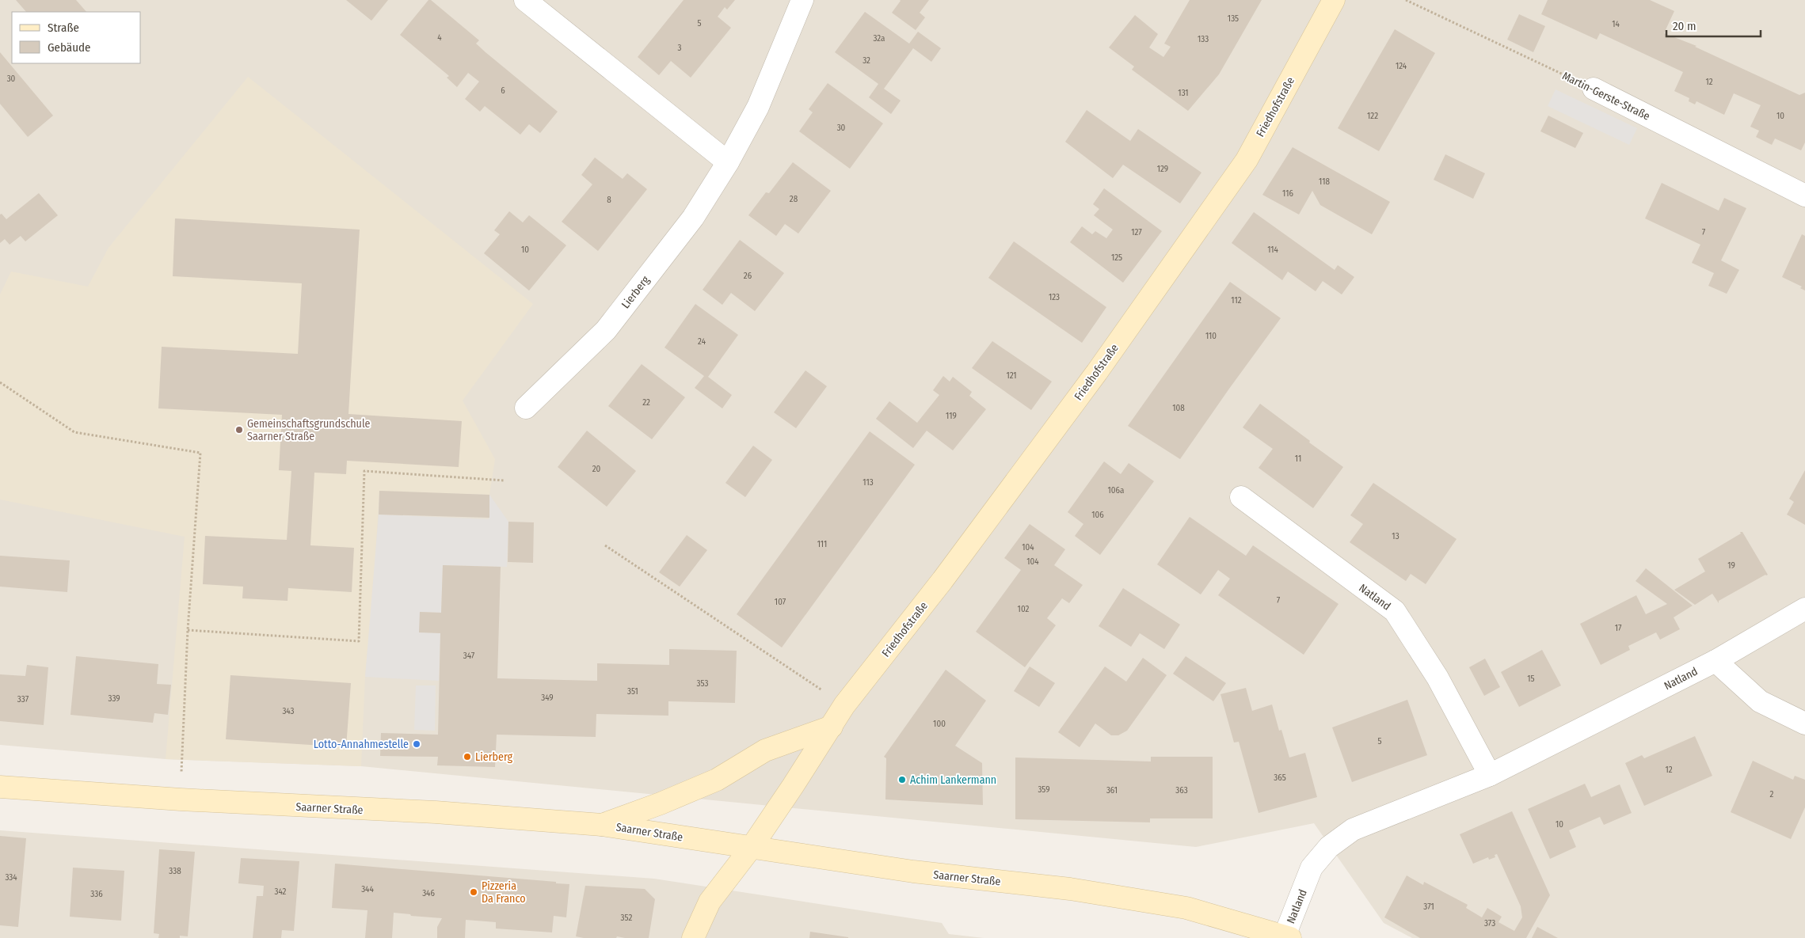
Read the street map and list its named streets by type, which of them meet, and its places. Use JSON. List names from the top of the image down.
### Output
{
  "streets": {
    "street": [
      "Martin-Gerste-Straße",
      "Friedhofstraße",
      "Lierberg",
      "Natland",
      "Saarner Straße"
    ]
  },
  "crossings": [
    ["Friedhofstraße", "Saarner Straße"],
    ["Natland", "Saarner Straße"]
  ],
  "places": [
    "Gemeinschaftsgrundschule Saarner Straße",
    "Lotto-Annahmestelle",
    "Lierberg",
    "Achim Lankermann",
    "Pizzeria Da Franco"
  ],
  "house_numbers": [
    "135",
    "5",
    "14",
    "4",
    "32a",
    "133",
    "3",
    "32",
    "124",
    "30",
    "12",
    "6",
    "131",
    "122",
    "10",
    "30",
    "129",
    "118",
    "116",
    "28",
    "8",
    "127",
    "7",
    "10",
    "114",
    "125",
    "26",
    "123",
    "112",
    "110",
    "24",
    "121",
    "22",
    "108",
    "119",
    "11",
    "20",
    "113",
    "106a",
    "106",
    "13",
    "111",
    "104",
    "104",
    "19",
    "7",
    "107",
    "102",
    "17",
    "347",
    "15",
    "353",
    "351",
    "349",
    "339",
    "337",
    "343",
    "100",
    "5",
    "12",
    "365",
    "359",
    "361",
    "363",
    "2",
    "10",
    "338",
    "334",
    "344",
    "342",
    "346",
    "336",
    "371",
    "352",
    "373"
  ],
  "legend": ["Straße", "Gebäude"],
  "scale_bar": "20 m"
}
